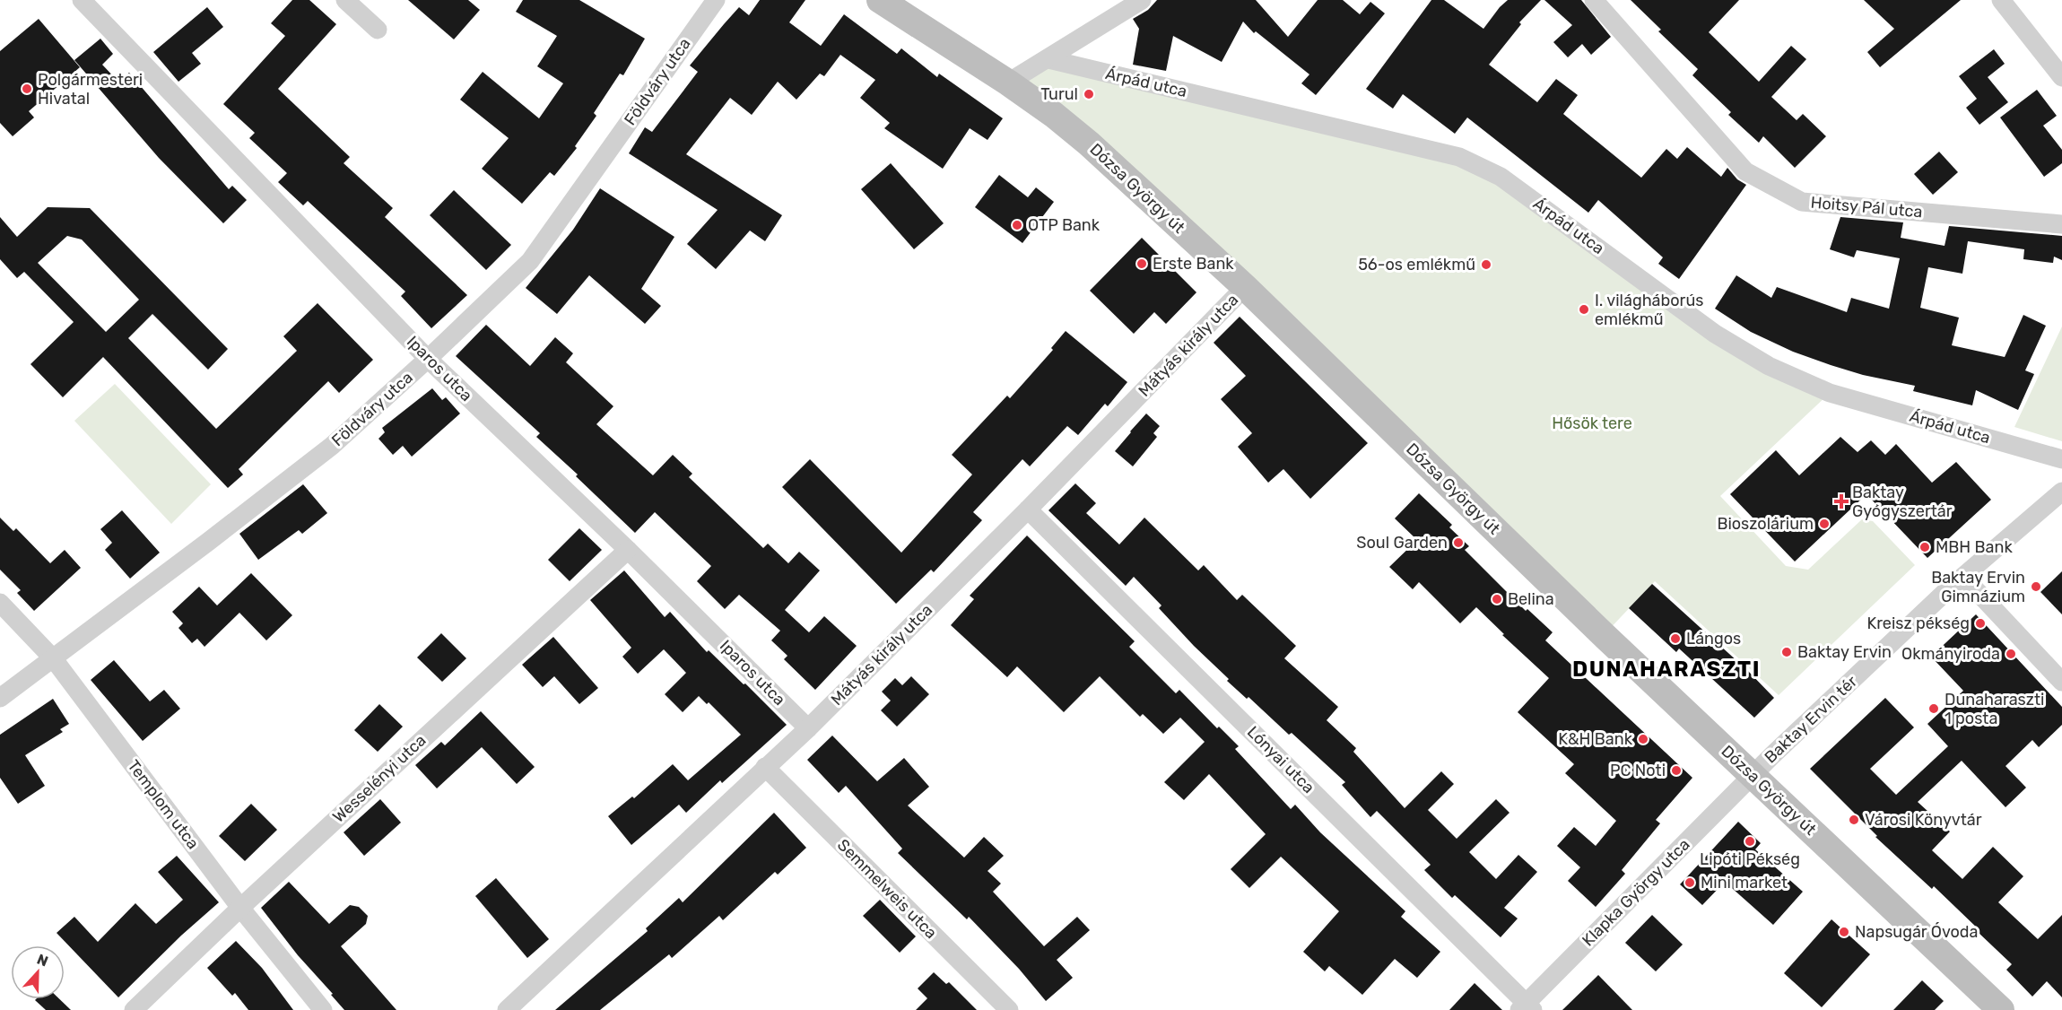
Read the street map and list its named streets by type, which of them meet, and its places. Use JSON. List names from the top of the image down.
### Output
{
  "streets": {
    "main road": ["Dózsa György út"],
    "street": [
      "Földváry utca",
      "Árpád utca",
      "Hoitsy Pál utca",
      "Mátyás király utca",
      "Iparos utca",
      "Baktay Ervin tér",
      "Lónyai utca",
      "Wesselényi utca",
      "Templom utca",
      "Semmelweis utca",
      "Klapka György utca"
    ]
  },
  "crossings": [
    ["Földváry utca", "Iparos utca"],
    ["Földváry utca", "Templom utca"],
    ["Dózsa György út", "Mátyás király utca"],
    ["Dózsa György út", "Baktay Ervin tér"],
    ["Dózsa György út", "Klapka György utca"],
    ["Mátyás király utca", "Iparos utca"],
    ["Mátyás király utca", "Lónyai utca"],
    ["Mátyás király utca", "Semmelweis utca"],
    ["Iparos utca", "Wesselényi utca"],
    ["Baktay Ervin tér", "Klapka György utca"],
    ["Lónyai utca", "Klapka György utca"],
    ["Wesselényi utca", "Templom utca"]
  ],
  "districts": ["DUNAHARASZTI"],
  "parks": ["Hősök tere"],
  "places": {
    "other": [
      "Polgármesteri Hivatal",
      "Turul",
      "OTP Bank",
      "Erste Bank",
      "56-os emlékmű",
      "I. világháborús emlékmű",
      "Bioszolárium",
      "Soul Garden",
      "MBH Bank",
      "Baktay Ervin Gimnázium",
      "Belina",
      "Kreisz pékség",
      "Lángos",
      "Baktay Ervin",
      "Okmányiroda",
      "Dunaharaszti 1 posta",
      "K&H Bank",
      "PC Noti",
      "Városi Könyvtár",
      "Lipóti Pékség",
      "Mini market",
      "Napsugár Óvoda"
    ],
    "health": ["Baktay Gyógyszertár"]
  },
  "north": "top"
}
